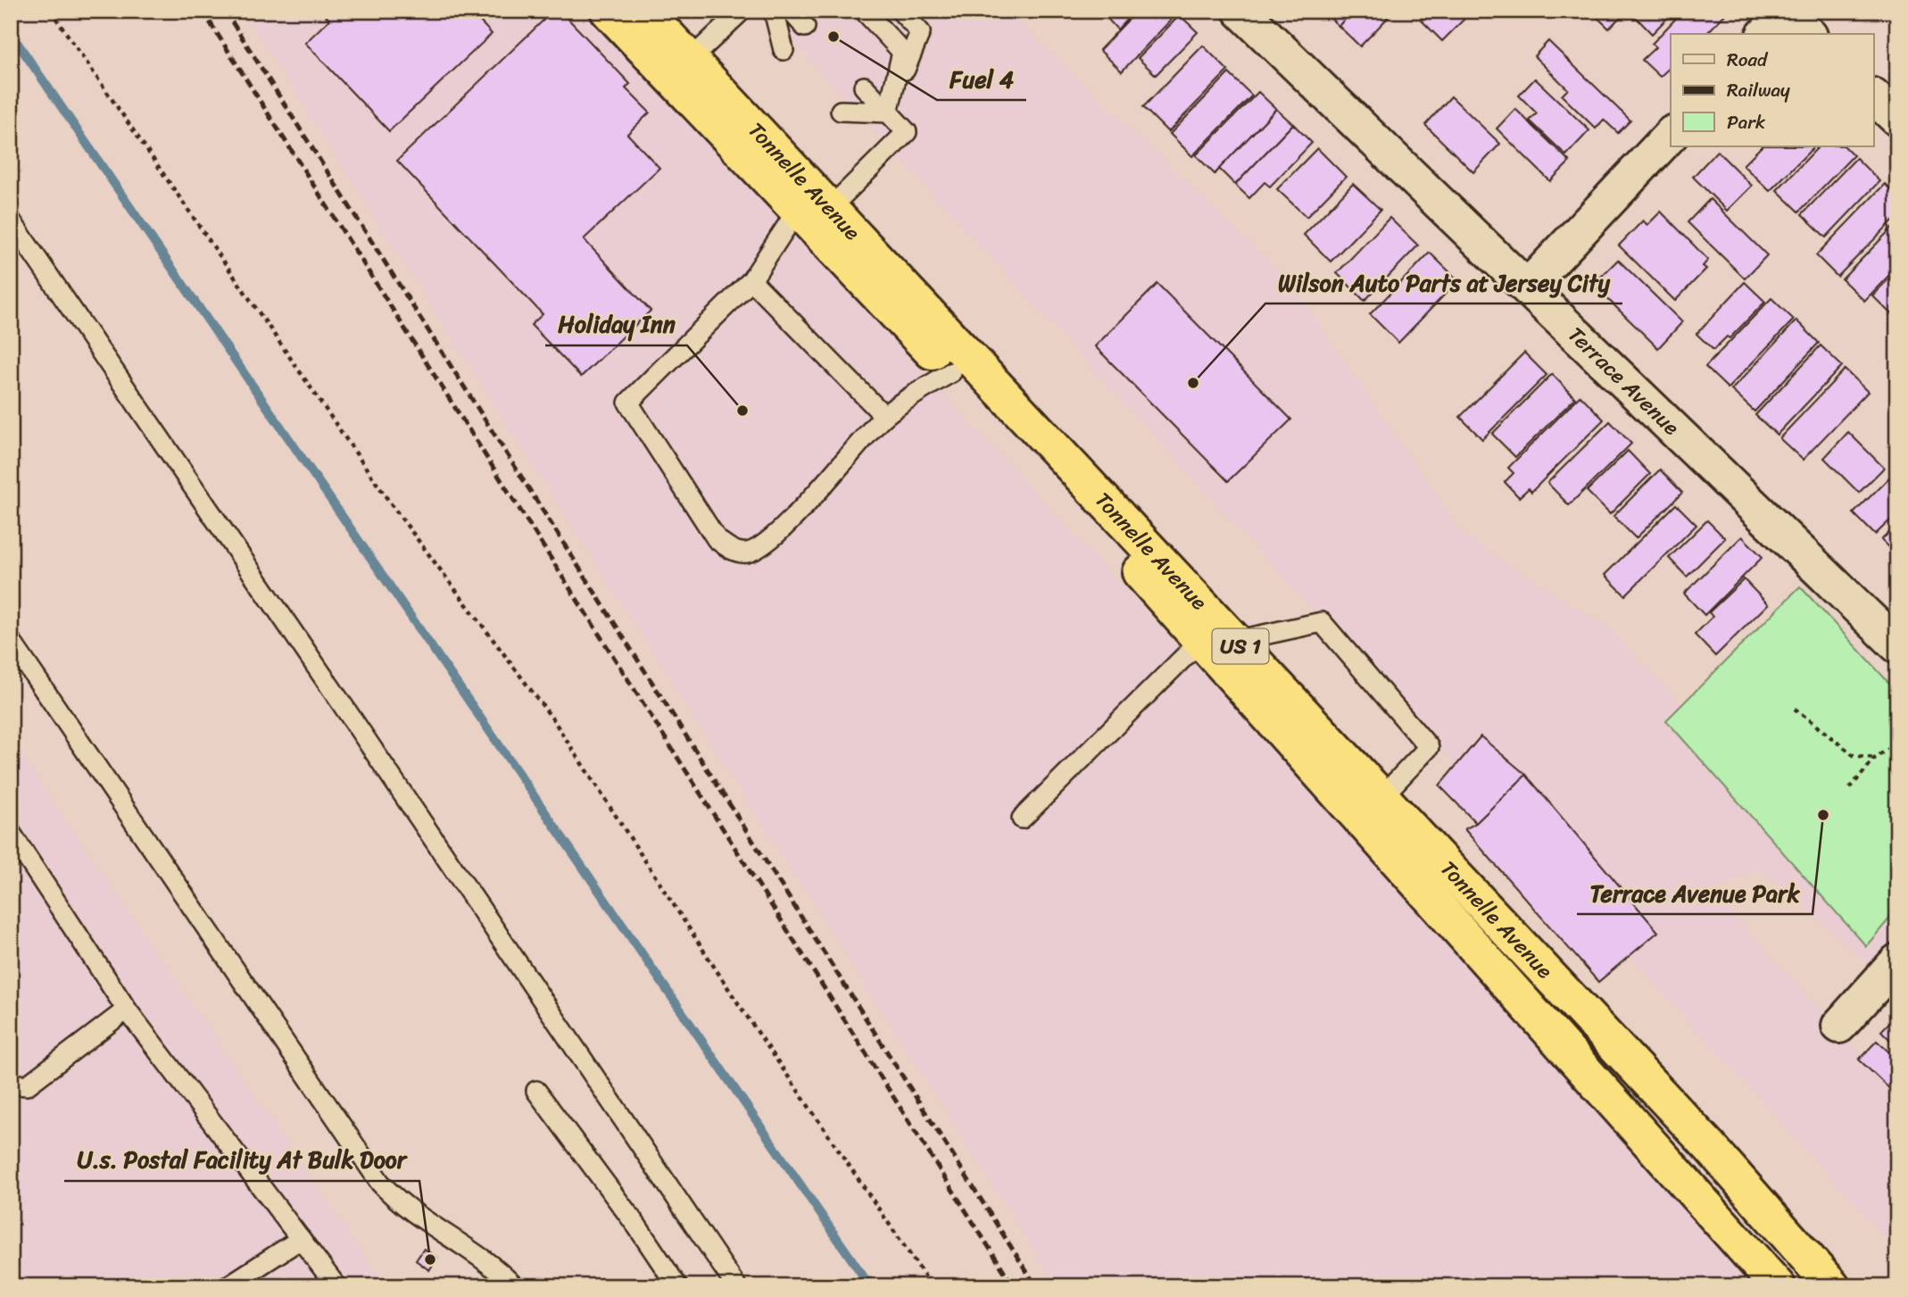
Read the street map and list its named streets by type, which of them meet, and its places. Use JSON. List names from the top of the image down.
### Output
{
  "streets": {
    "highway": ["Tonnelle Avenue", "US 1"],
    "street": ["Terrace Avenue"]
  },
  "places": [
    "Fuel 4",
    "Wilson Auto Parts at Jersey City",
    "Holiday Inn",
    "Terrace Avenue Park",
    "U.s. Postal Facility At Bulk Door"
  ],
  "legend": ["Road", "Railway", "Park"]
}
